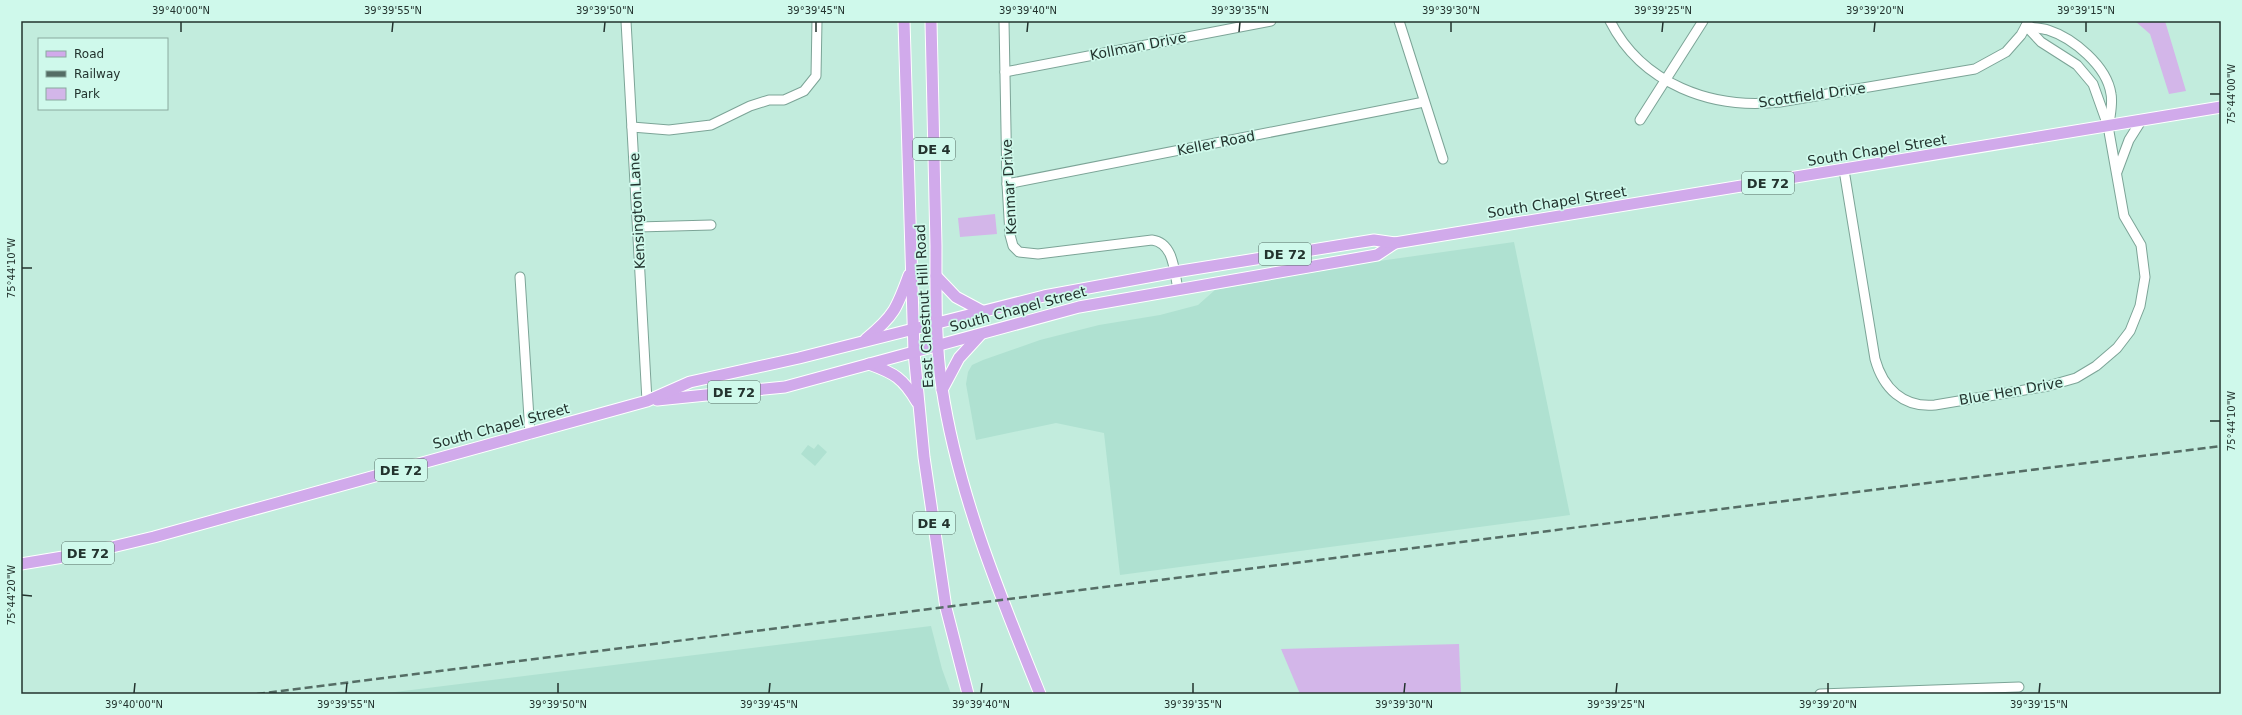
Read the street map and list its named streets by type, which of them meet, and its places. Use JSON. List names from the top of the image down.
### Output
{
  "streets": {
    "main road": [
      "DE 4",
      "South Chapel Street",
      "DE 72",
      "East Chestnut Hill Road"
    ],
    "street": [
      "Kollman Drive",
      "Scottfield Drive",
      "Keller Road",
      "Kenmar Drive",
      "Kensington Lane",
      "Blue Hen Drive"
    ]
  },
  "crossings": [
    ["Kollman Drive", "Kenmar Drive"],
    ["Keller Road", "Kenmar Drive"],
    ["South Chapel Street", "Kenmar Drive"],
    ["South Chapel Street", "Kensington Lane"],
    ["South Chapel Street", "East Chestnut Hill Road"],
    ["South Chapel Street", "Blue Hen Drive"]
  ],
  "legend": ["Road", "Railway", "Park"],
  "coordinates": [
    "39°40'00\"N",
    "39°39'55\"N",
    "39°39'50\"N",
    "39°39'45\"N",
    "39°39'40\"N",
    "39°39'35\"N",
    "39°39'30\"N",
    "39°39'25\"N",
    "39°39'20\"N",
    "39°39'15\"N",
    "75°44'00\"W",
    "75°44'10\"W",
    "75°44'20\"W"
  ]
}
